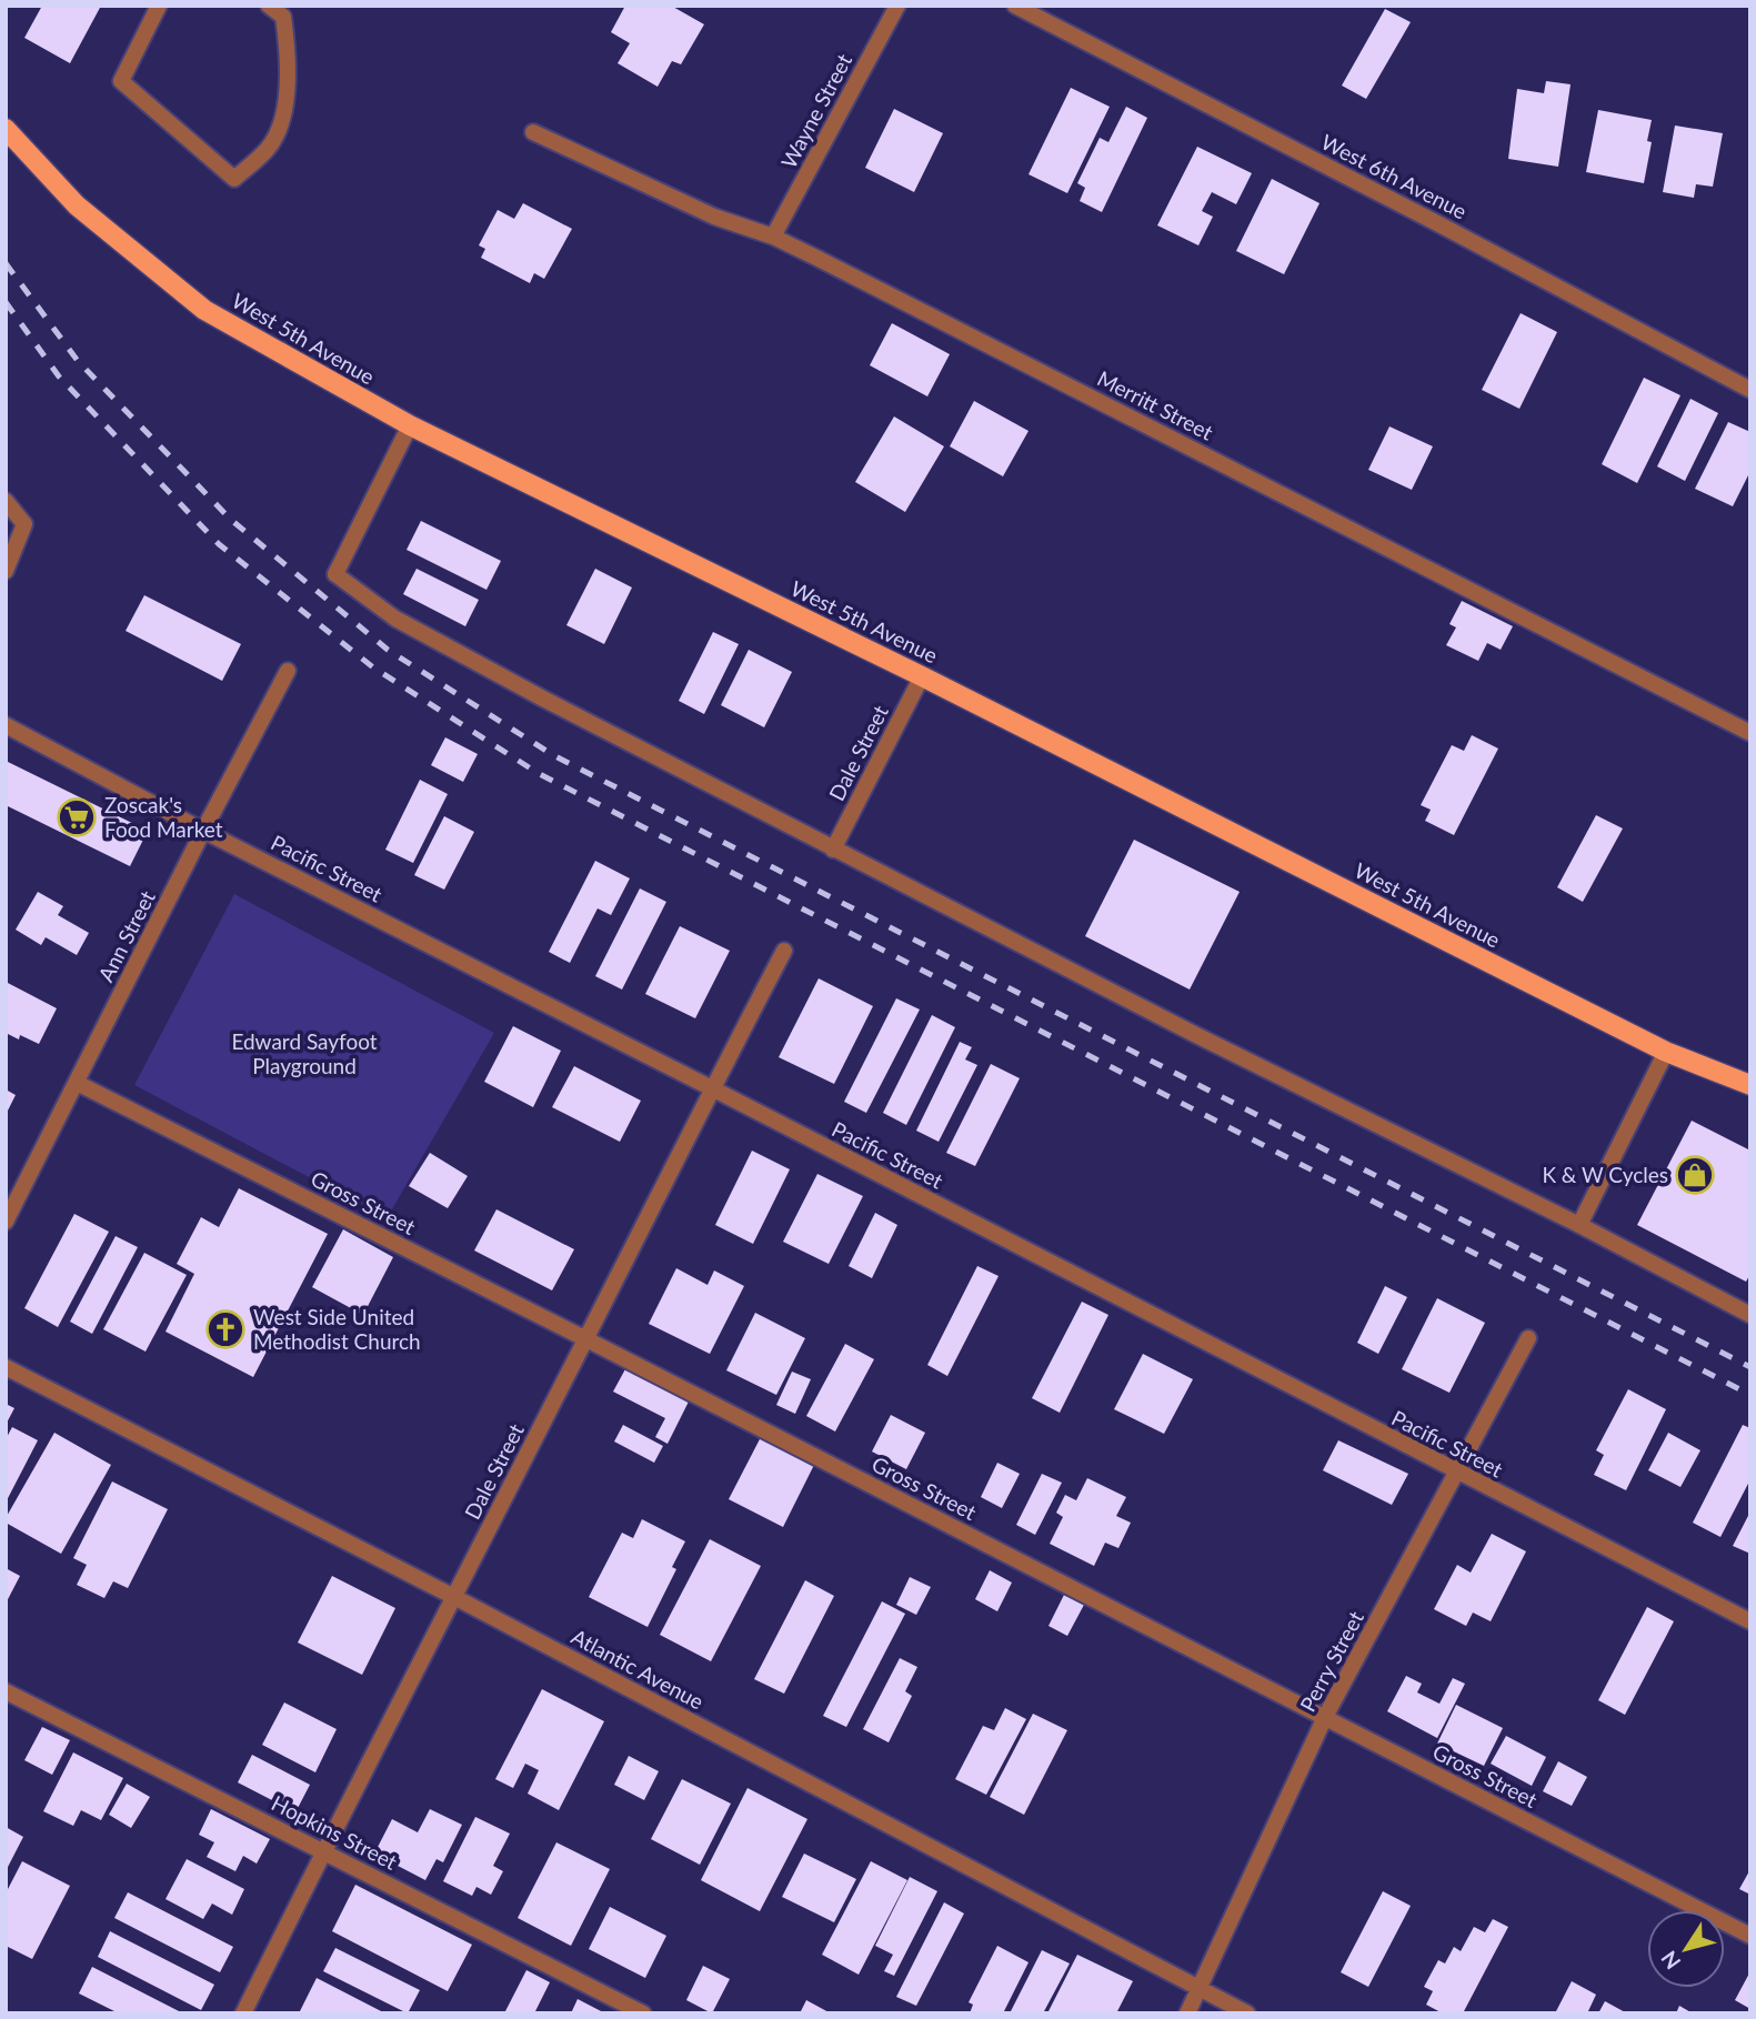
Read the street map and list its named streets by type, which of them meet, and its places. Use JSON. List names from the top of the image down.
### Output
{
  "streets": {
    "main road": ["West 5th Avenue"],
    "street": [
      "Wayne Street",
      "West 6th Avenue",
      "Merritt Street",
      "Dale Street",
      "Pacific Street",
      "Ann Street",
      "Gross Street",
      "Perry Street",
      "Atlantic Avenue",
      "Hopkins Street"
    ]
  },
  "crossings": [
    ["Wayne Street", "Merritt Street"],
    ["West 5th Avenue", "Dale Street"],
    ["Dale Street", "Pacific Street"],
    ["Dale Street", "Gross Street"],
    ["Dale Street", "Atlantic Avenue"],
    ["Dale Street", "Hopkins Street"],
    ["Pacific Street", "Ann Street"],
    ["Pacific Street", "Perry Street"],
    ["Ann Street", "Gross Street"],
    ["Gross Street", "Perry Street"],
    ["Perry Street", "Atlantic Avenue"]
  ],
  "parks": ["Edward Sayfoot Playground"],
  "places": {
    "supermarket": ["Zoscak's Food Market"],
    "shop": ["K & W Cycles"],
    "church": ["West Side United Methodist Church"]
  },
  "north": "bottom left"
}
